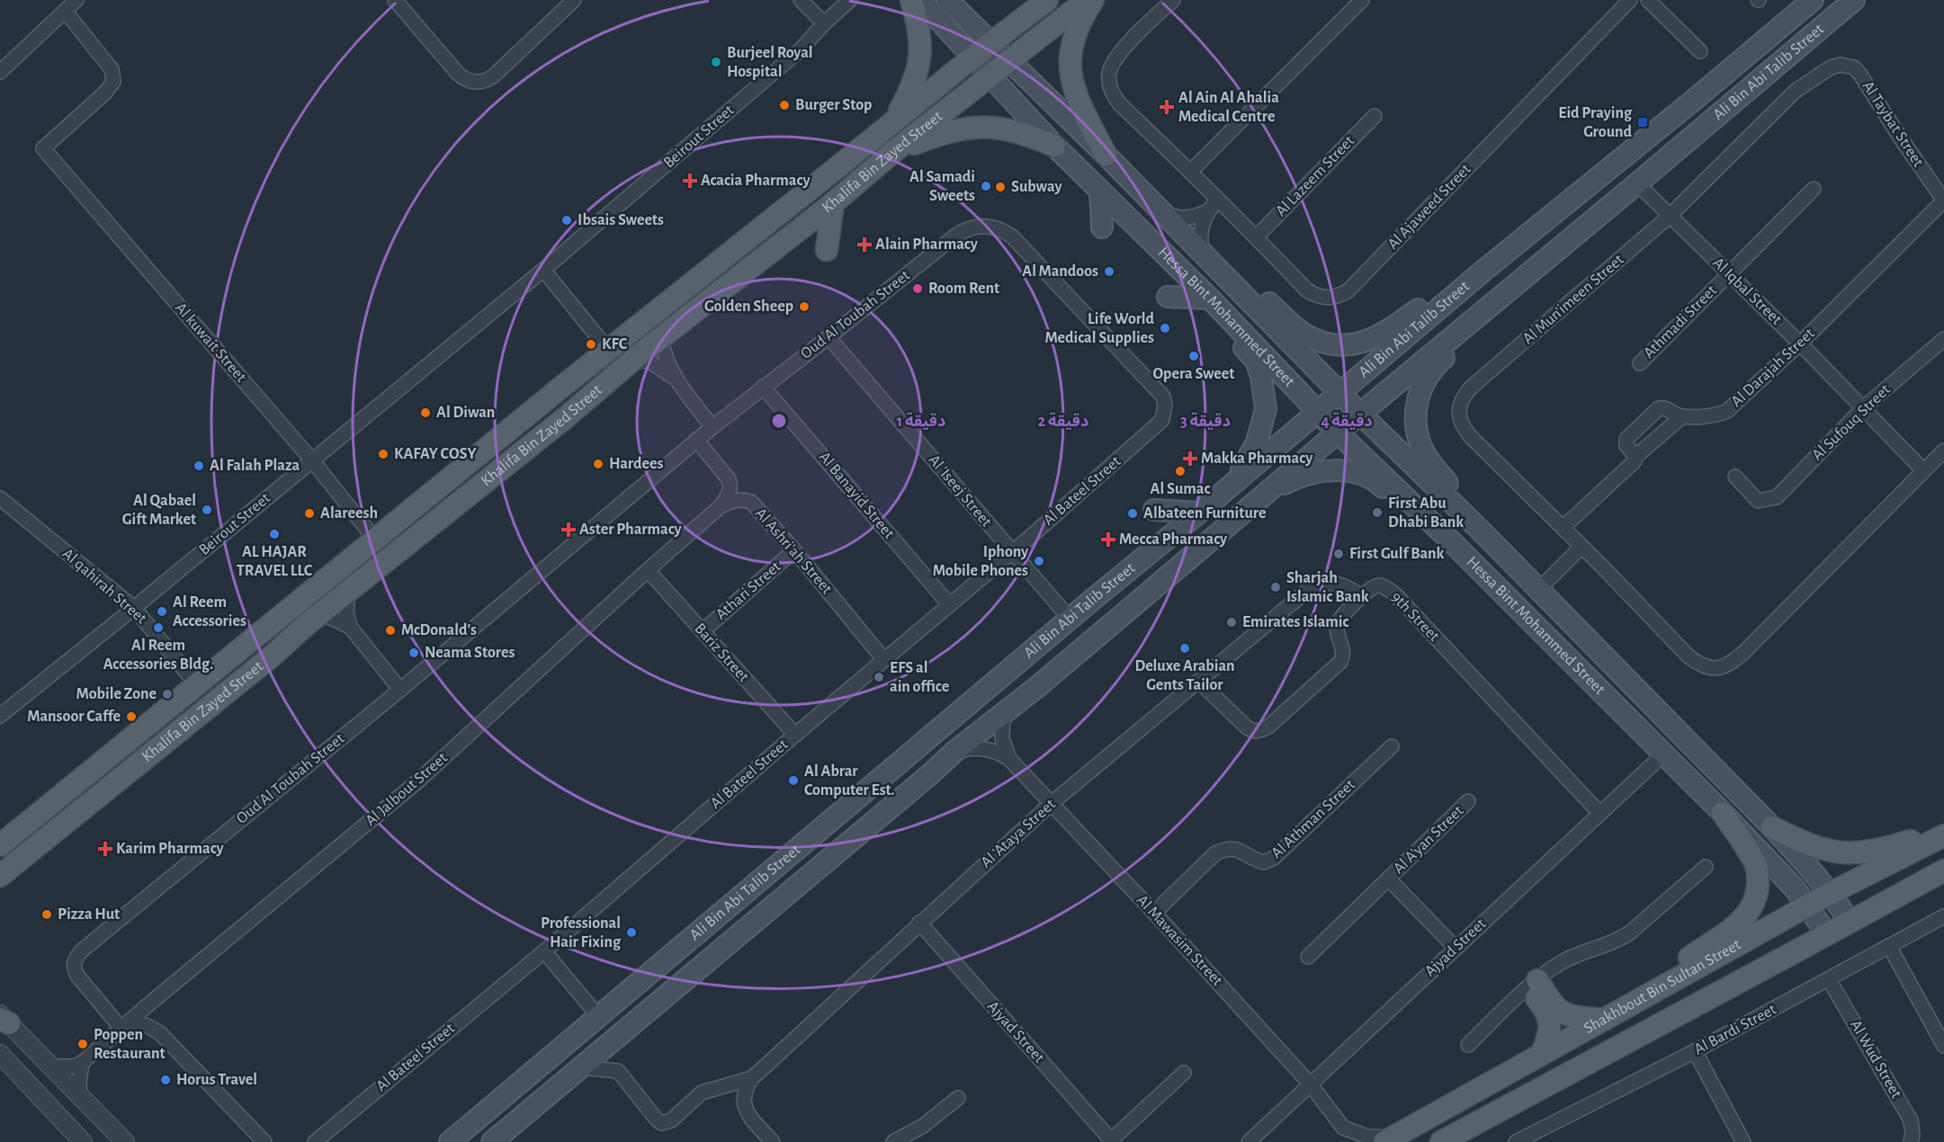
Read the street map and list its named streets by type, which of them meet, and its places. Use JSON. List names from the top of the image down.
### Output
{
  "streets": {
    "main road": [
      "Ali Bin Abi Talib Street",
      "Khalifa Bin Zayed Street",
      "Hessa Bint Mohammed Street",
      "Shakhbout Bin Sultan Street"
    ],
    "street": [
      "Al Taybat Street",
      "Beirout Street",
      "Al Lazeem Street",
      "Al Ajaweed Street",
      "Al Iqbal Street",
      "Al Mun'imeen Street",
      "Oud Al Toubah Street",
      "Athmadi Street",
      "Al kuwait Street",
      "Al Darajah Street",
      "Al Sufouq Street",
      "Al 'Iseej Street",
      "Al Bateel Street",
      "Al Banayid Street",
      "Al Ashri'ah Street",
      "Al qahirah Street",
      "Athari Street",
      "9th Street",
      "Bariz Street",
      "Al Jalbout Street",
      "Al Athman Street",
      "Al 'Ataya Street",
      "Al A'yan Street",
      "Al Mawasim Street",
      "Ajyad Street",
      "Al Bardi Street",
      "Al Wud Street"
    ]
  },
  "crossings": [
    ["Ali Bin Abi Talib Street", "Al Iqbal Street"],
    ["Ali Bin Abi Talib Street", "Hessa Bint Mohammed Street"],
    ["Ali Bin Abi Talib Street", "Al 'Iseej Street"],
    ["Ali Bin Abi Talib Street", "Al Mawasim Street"],
    ["Al Taybat Street", "Al Mun'imeen Street"],
    ["Al Taybat Street", "Al Darajah Street"],
    ["Beirout Street", "Al kuwait Street"],
    ["Beirout Street", "Al qahirah Street"],
    ["Khalifa Bin Zayed Street", "Hessa Bint Mohammed Street"],
    ["Khalifa Bin Zayed Street", "Al kuwait Street"],
    ["Khalifa Bin Zayed Street", "Al qahirah Street"],
    ["Al Lazeem Street", "Al Ajaweed Street"],
    ["Al Iqbal Street", "Al Mun'imeen Street"],
    ["Al Iqbal Street", "Athmadi Street"],
    ["Al Iqbal Street", "Al Darajah Street"],
    ["Al Iqbal Street", "Al Sufouq Street"],
    ["Oud Al Toubah Street", "Al 'Iseej Street"],
    ["Oud Al Toubah Street", "Al Bateel Street"],
    ["Oud Al Toubah Street", "Al Banayid Street"],
    ["Oud Al Toubah Street", "Al Jalbout Street"],
    ["Hessa Bint Mohammed Street", "Ajyad Street"],
    ["Hessa Bint Mohammed Street", "Shakhbout Bin Sultan Street"],
    ["Al 'Iseej Street", "Al Bateel Street"],
    ["Al Bateel Street", "Al Banayid Street"],
    ["Al Bateel Street", "Al Ashri'ah Street"],
    ["Al Bateel Street", "Bariz Street"],
    ["Al Ashri'ah Street", "Athari Street"],
    ["Al Ashri'ah Street", "Al Jalbout Street"],
    ["Athari Street", "Bariz Street"],
    ["9th Street", "Al 'Ataya Street"],
    ["9th Street", "Ajyad Street"],
    ["Bariz Street", "Al Jalbout Street"],
    ["Al Athman Street", "Al Mawasim Street"],
    ["Al 'Ataya Street", "Al Mawasim Street"],
    ["Al 'Ataya Street", "Ajyad Street"],
    ["Al A'yan Street", "Ajyad Street"],
    ["Al Mawasim Street", "Ajyad Street"],
    ["Al Bardi Street", "Al Wud Street"]
  ],
  "places": {
    "other": [
      "Burjeel Royal Hospital",
      "Burger Stop",
      "Al Samadi Sweets",
      "Subway",
      "Ibsais Sweets",
      "Al Mandoos",
      "Room Rent",
      "Golden Sheep",
      "Life World Medical Supplies",
      "KFC",
      "Opera Sweet",
      "Al Diwan",
      "KAFAY COSY",
      "Hardees",
      "Al Falah Plaza",
      "Al Sumac",
      "Al Qabael Gift Market",
      "First Abu Dhabi Bank",
      "Alareesh",
      "Albateen Furniture",
      "AL HAJAR TRAVEL LLC",
      "First Gulf Bank",
      "Iphony Mobile Phones",
      "Sharjah Islamic Bank",
      "Al Reem Accessories",
      "Emirates Islamic",
      "Al Reem Accessories Bldg.",
      "McDonald's",
      "Deluxe Arabian Gents Tailor",
      "Neama Stores",
      "EFS al ain office",
      "Mobile Zone",
      "Mansoor Caffe",
      "Al Abrar Computer Est.",
      "Pizza Hut",
      "Professional Hair Fixing",
      "Poppen Restaurant",
      "Horus Travel"
    ],
    "health": [
      "Al Ain Al Ahalia Medical Centre",
      "Acacia Pharmacy",
      "Alain Pharmacy",
      "Makka Pharmacy",
      "Aster Pharmacy",
      "Mecca Pharmacy",
      "Karim Pharmacy"
    ],
    "transit": ["Eid Praying Ground"]
  },
  "rings": [
    "1 دقيقة",
    "2 دقيقة",
    "3 دقيقة",
    "4 دقيقة"
  ]
}
